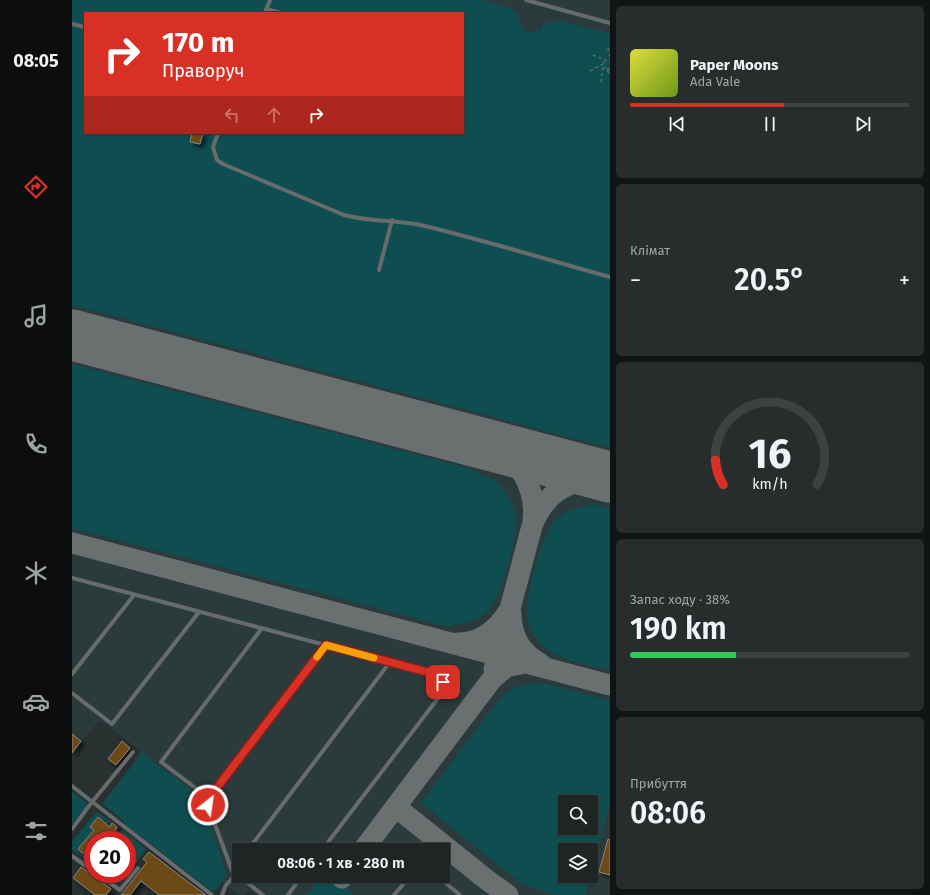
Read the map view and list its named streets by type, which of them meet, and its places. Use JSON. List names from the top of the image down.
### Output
{
  "page": {
    "tabs": "08:05",
    "turn": ["170 m", "Праворуч"],
    "song": ["Paper Moons", "Ada Vale"],
    "tile": [
      "Клімат",
      ["Запас ходу · 38%", "190 km"],
      ["Прибуття", "08:06"]
    ],
    "heat": ["−", "20.5°", "+"],
    "limit": "20",
    "trip": "08:06 · 1 хв · 280 m",
    "gauge": ["16", "km/h"]
  }
}
